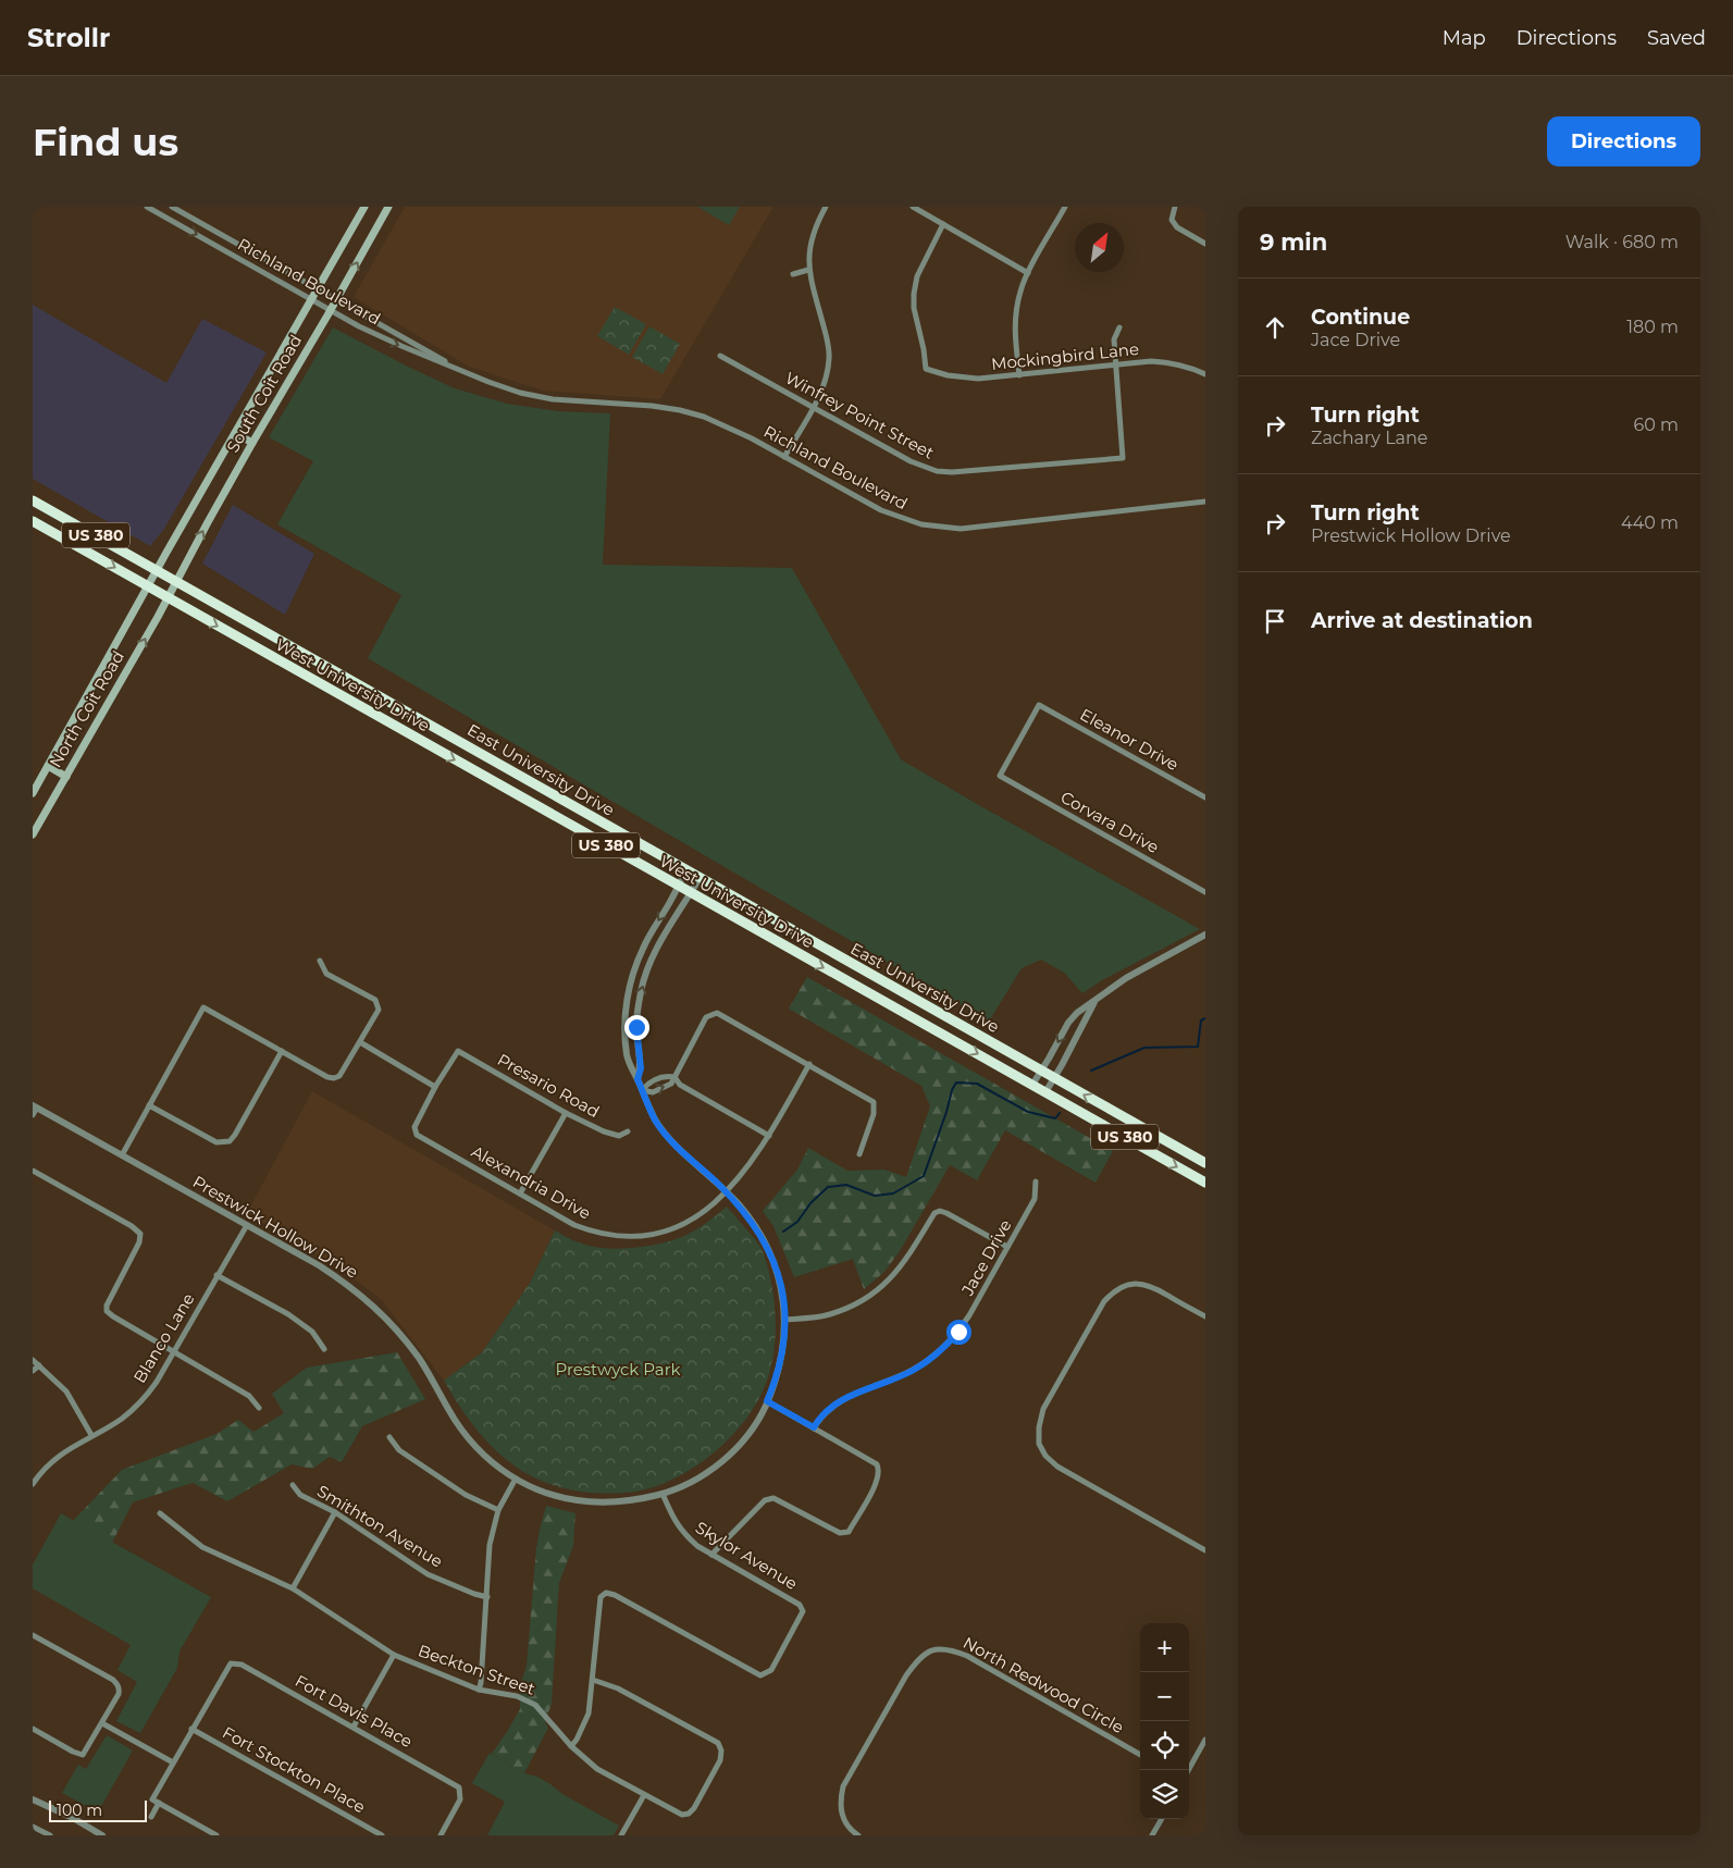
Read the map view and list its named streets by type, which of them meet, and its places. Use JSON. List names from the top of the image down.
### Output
{
  "streets": {
    "highway": ["US 380", "West University Drive", "East University Drive"],
    "main road": ["South Coit Road", "North Coit Road"],
    "street": [
      "Richland Boulevard",
      "Mockingbird Lane",
      "Winfrey Point Street",
      "Eleanor Drive",
      "Corvara Drive",
      "Presario Road",
      "Alexandria Drive",
      "Prestwick Hollow Drive",
      "Jace Drive",
      "Blanco Lane",
      "Smithton Avenue",
      "Skylor Avenue",
      "Beckton Street",
      "North Redwood Circle",
      "Fort Davis Place",
      "Fort Stockton Place"
    ]
  },
  "crossings": [
    ["Richland Boulevard", "South Coit Road"],
    ["Mockingbird Lane", "Winfrey Point Street"],
    ["South Coit Road", "US 380"],
    ["South Coit Road", "West University Drive"],
    ["South Coit Road", "North Coit Road"],
    ["South Coit Road", "East University Drive"],
    ["US 380", "West University Drive"],
    ["US 380", "North Coit Road"],
    ["West University Drive", "North Coit Road"],
    ["West University Drive", "Prestwick Hollow Drive"],
    ["Eleanor Drive", "Corvara Drive"],
    ["East University Drive", "Prestwick Hollow Drive"],
    ["Presario Road", "Alexandria Drive"],
    ["Alexandria Drive", "Prestwick Hollow Drive"],
    ["Prestwick Hollow Drive", "Blanco Lane"],
    ["Prestwick Hollow Drive", "Skylor Avenue"],
    ["Skylor Avenue", "Beckton Street"],
    ["Fort Davis Place", "Fort Stockton Place"]
  ],
  "one_way": ["West University Drive"],
  "parks": ["Prestwyck Park"],
  "scale_bar": "100 m",
  "north": "top right",
  "page": {
    "header": "Strollr",
    "nav": ["Map", "Directions", "Saved"],
    "buttons": "Directions",
    "title": "Find us",
    "heading": ["9 min", "Walk · 680 m"],
    "list": [
      ["Continue", "Jace Drive", "180 m"],
      ["Turn right", "Zachary Lane", "60 m"],
      ["Turn right", "Prestwick Hollow Drive", "440 m"],
      "Arrive at destination"
    ],
    "map_buttons": ["+", "−"],
    "scale": "100 m"
  }
}
